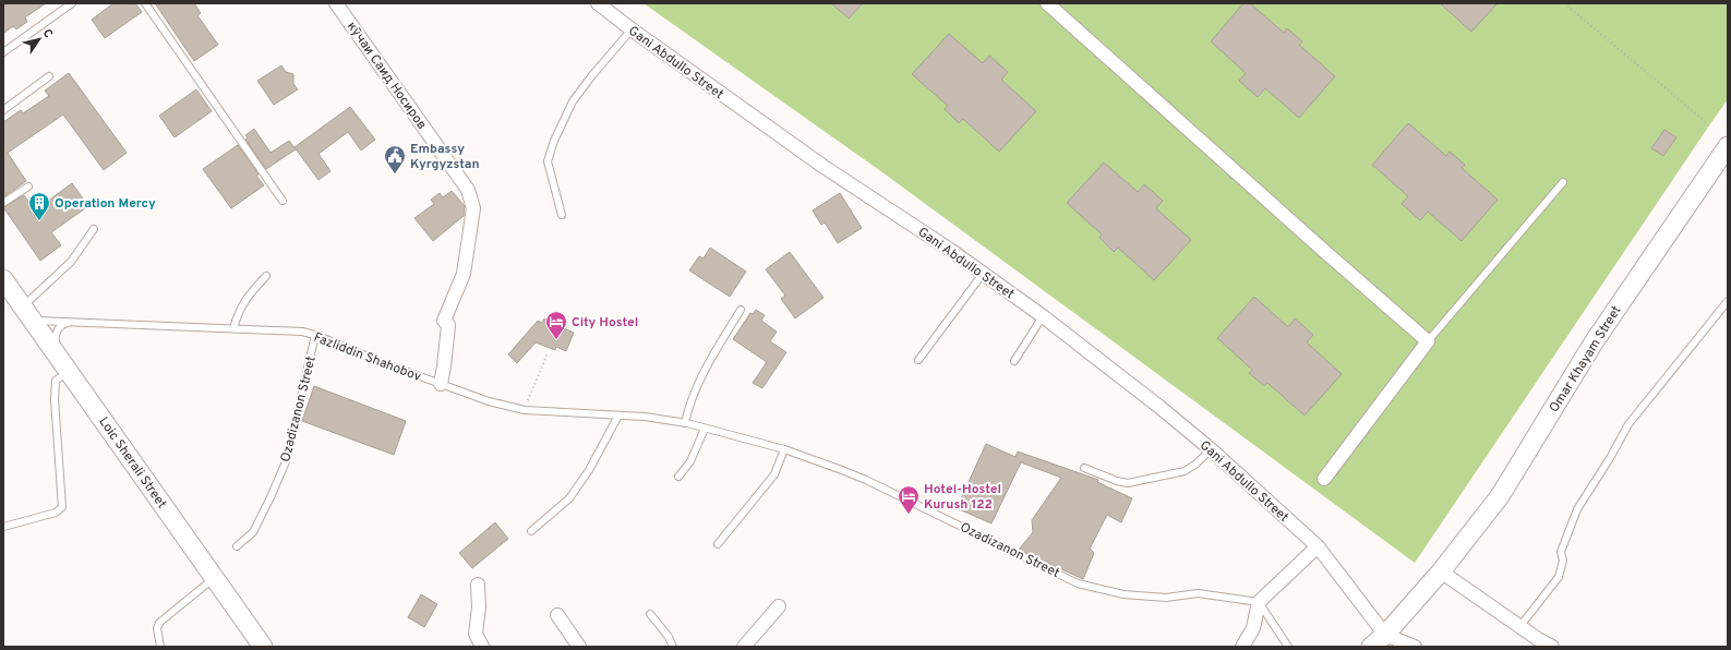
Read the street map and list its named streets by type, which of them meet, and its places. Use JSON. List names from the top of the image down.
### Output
{
  "streets": {
    "main road": ["Omar Khayam Street", "Loic Sherali Street"],
    "street": ["Gani Abdullo Street", "кӯчаи Саид Носиров"],
    "lane": ["Fazliddin Shahobov", "Ozadizanon Street"]
  },
  "crossings": [
    ["Gani Abdullo Street", "Omar Khayam Street"],
    ["кӯчаи Саид Носиров", "Fazliddin Shahobov"],
    ["Fazliddin Shahobov", "Ozadizanon Street"],
    ["Fazliddin Shahobov", "Loic Sherali Street"]
  ],
  "places": {
    "public building": ["Embassy Kyrgyzstan"],
    "building": ["Operation Mercy"],
    "hotel": ["City Hostel", "Hotel-Hostel Kurush 122"]
  },
  "north": "top right"
}
